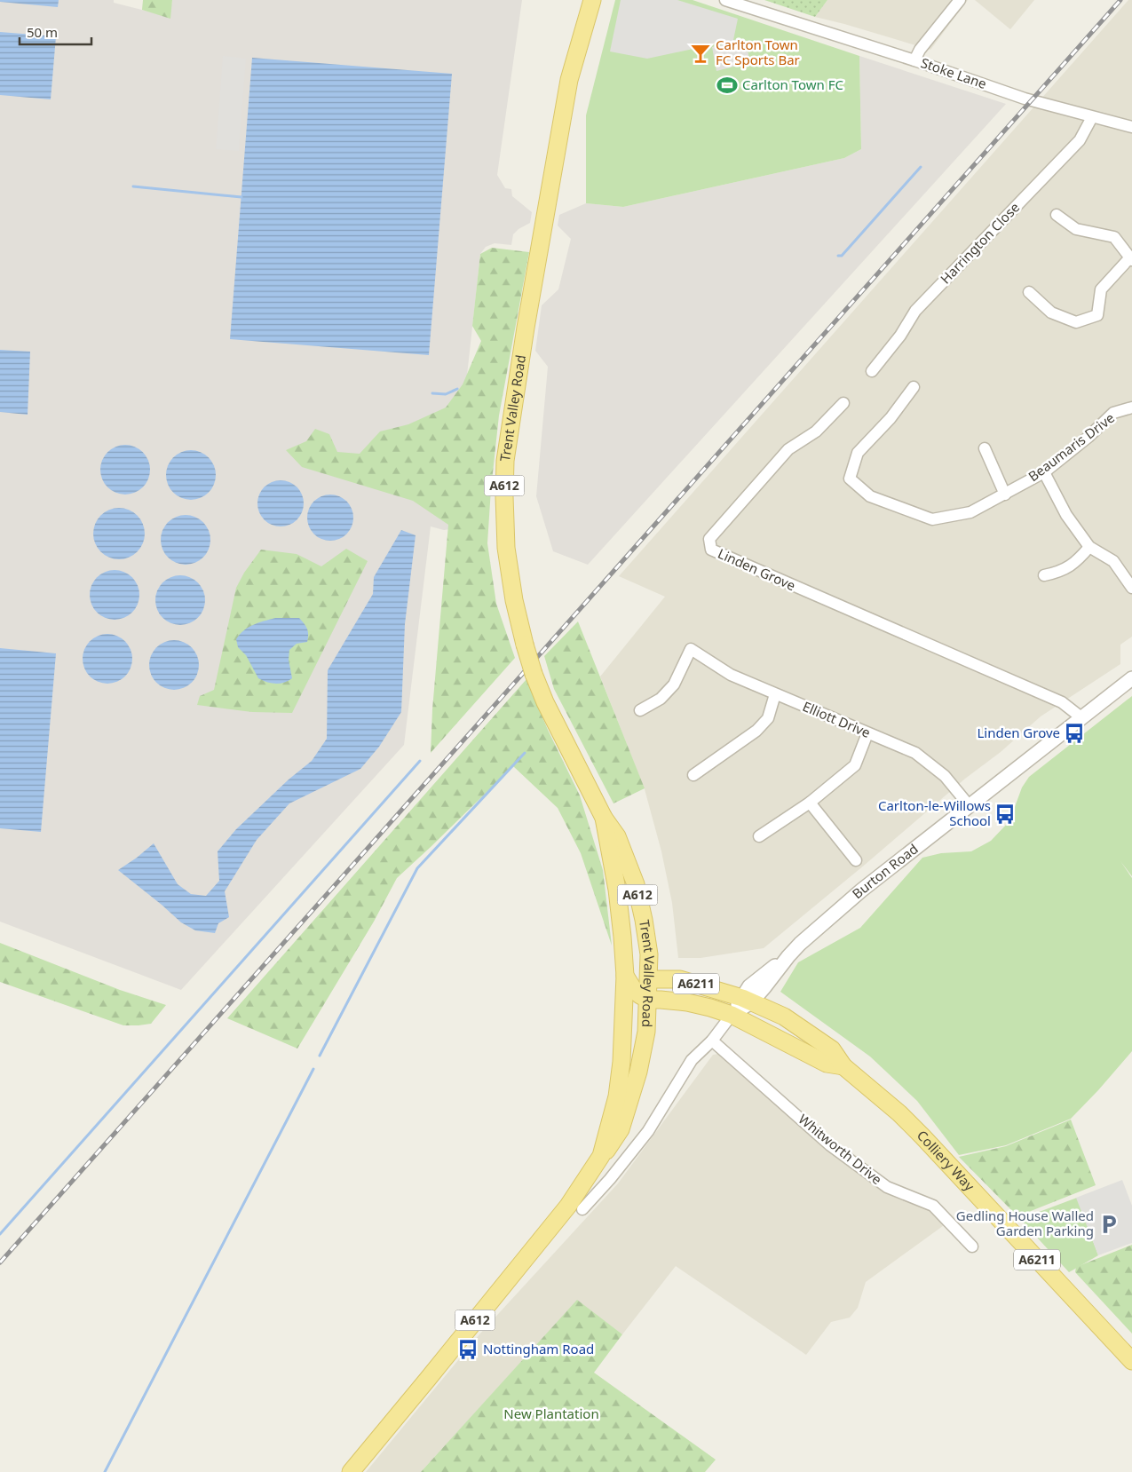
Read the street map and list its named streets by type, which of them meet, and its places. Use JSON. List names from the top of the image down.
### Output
{
  "streets": {
    "main road": [
      "Trent Valley Road",
      "A612",
      "A6211",
      "Colliery Way"
    ],
    "street": [
      "Stoke Lane",
      "Harrington Close",
      "Beaumaris Drive",
      "Linden Grove",
      "Elliott Drive",
      "Burton Road",
      "Whitworth Drive"
    ]
  },
  "crossings": [
    ["Stoke Lane", "Harrington Close"],
    ["Trent Valley Road", "A612"],
    ["Trent Valley Road", "Colliery Way"],
    ["Linden Grove", "Burton Road"],
    ["Elliott Drive", "Burton Road"],
    ["Burton Road", "Whitworth Drive"],
    ["Burton Road", "Colliery Way"]
  ],
  "parks": ["New Plantation"],
  "places": {
    "bar": ["Carlton Town FC Sports Bar"],
    "sports": ["Carlton Town FC"],
    "bus stop": ["Linden Grove", "Carlton-le-Willows School", "Nottingham Road"],
    "parking": ["Gedling House Walled Garden Parking"]
  },
  "scale_bar": "50 m"
}
